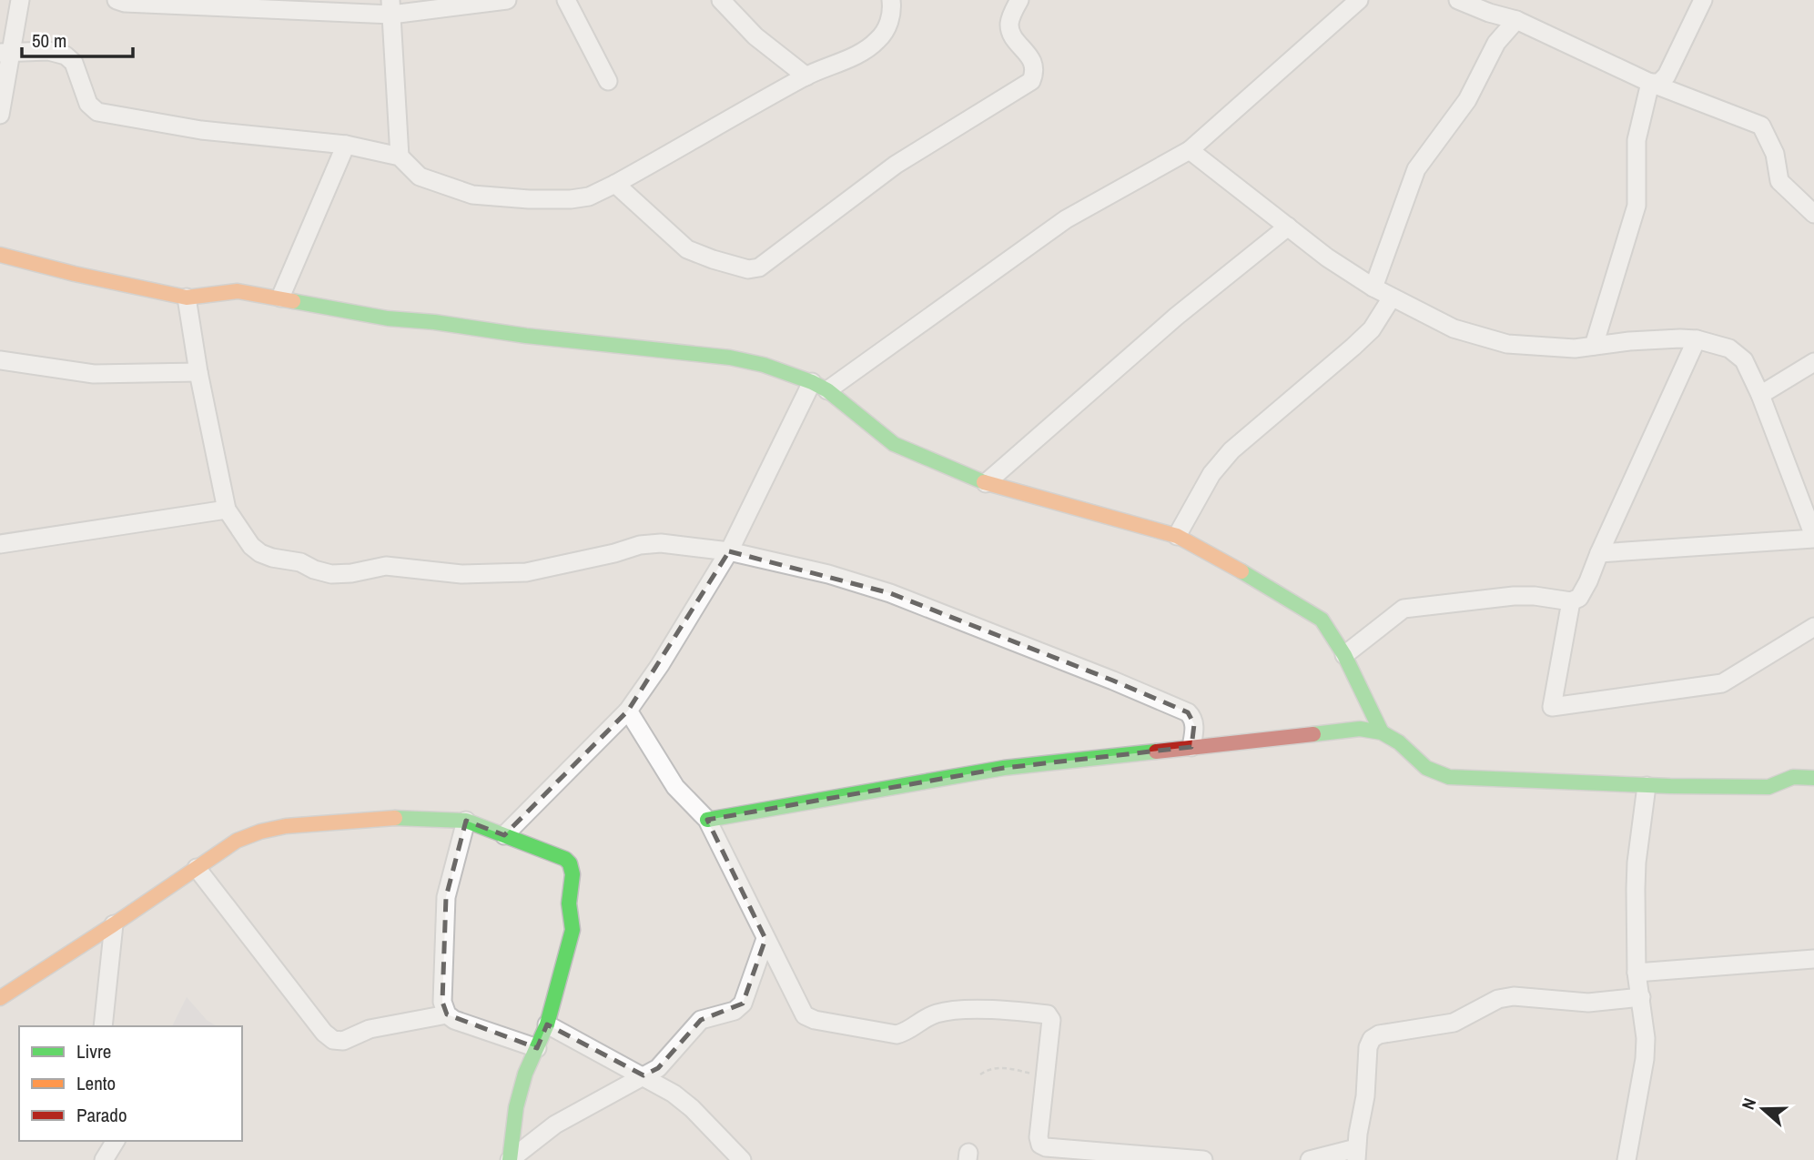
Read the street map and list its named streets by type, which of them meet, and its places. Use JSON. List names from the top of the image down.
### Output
{
  "legend": ["Livre", "Lento", "Parado"],
  "scale_bar": "50 m",
  "north": "left"
}
